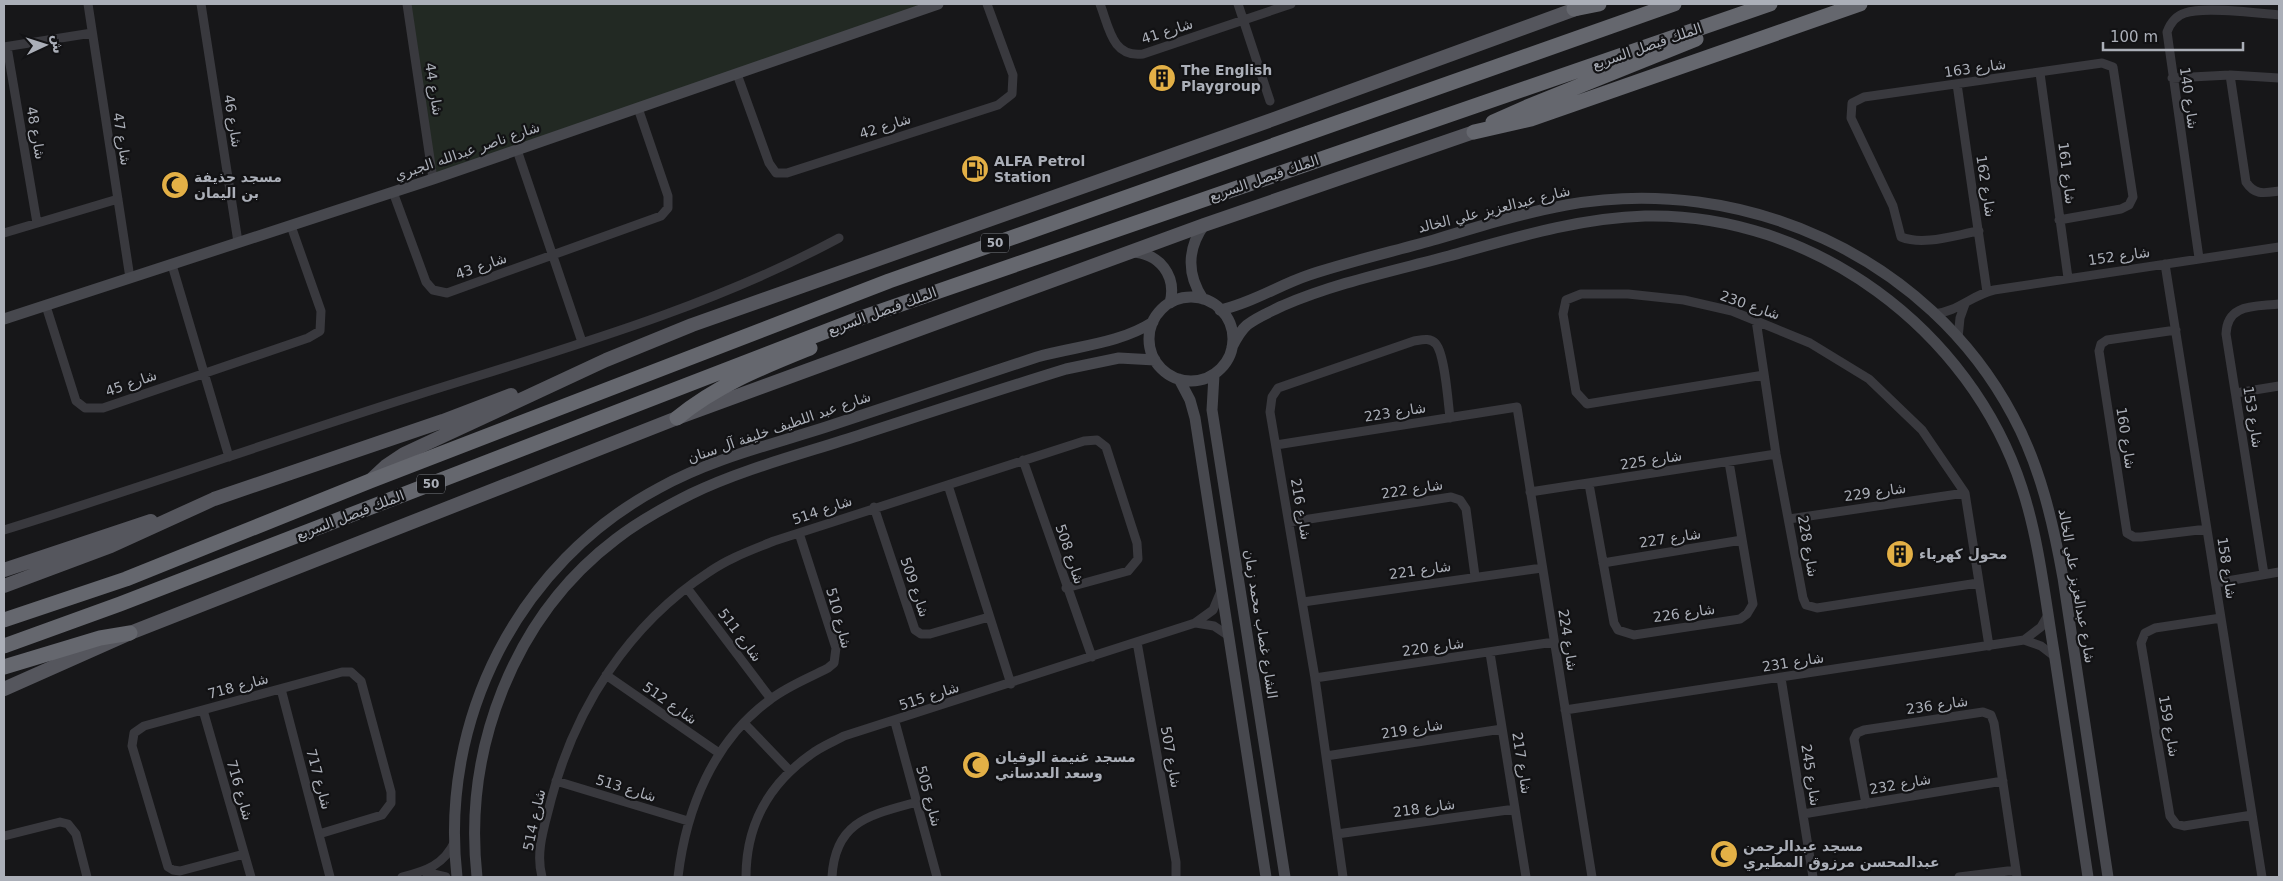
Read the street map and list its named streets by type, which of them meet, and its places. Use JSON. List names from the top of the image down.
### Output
{
  "streets": {
    "highway": ["الملك فيصل السريع", "50"],
    "street": [
      "شارع 41",
      "شارع 163",
      "شارع 44",
      "شارع 140",
      "شارع 46",
      "شارع 42",
      "شارع 48",
      "شارع 47",
      "شارع ناصر عبدالله الجبري",
      "شارع 161",
      "شارع 162",
      "شارع عبدالعزيز علي الخالد",
      "شارع 152",
      "شارع 43",
      "شارع 230",
      "شارع 45",
      "شارع 223",
      "شارع 153",
      "شارع عبد اللطيف خليفة آل سنان",
      "شارع 160",
      "شارع 225",
      "شارع 222",
      "شارع 229",
      "شارع 216",
      "شارع 514",
      "شارع 227",
      "شارع 228",
      "شارع 508",
      "شارع 158",
      "شارع 221",
      "شارع 509",
      "شارع 226",
      "شارع 510",
      "الشارع غصاب محمد زمان",
      "شارع 511",
      "شارع 224",
      "شارع 220",
      "شارع 231",
      "شارع 718",
      "شارع 515",
      "شارع 512",
      "شارع 236",
      "شارع 159",
      "شارع 219",
      "شارع 507",
      "شارع 217",
      "شارع 245",
      "شارع 717",
      "شارع 232",
      "شارع 513",
      "شارع 716",
      "شارع 505",
      "شارع 218"
    ]
  },
  "crossings": [
    ["شارع 163", "شارع 161"],
    ["شارع 163", "شارع 162"],
    ["شارع 44", "شارع ناصر عبدالله الجبري"],
    ["شارع 140", "شارع 152"],
    ["شارع 46", "شارع ناصر عبدالله الجبري"],
    ["شارع 42", "شارع ناصر عبدالله الجبري"],
    ["شارع 48", "شارع 47"],
    ["شارع 47", "شارع ناصر عبدالله الجبري"],
    ["شارع ناصر عبدالله الجبري", "شارع 43"],
    ["شارع ناصر عبدالله الجبري", "شارع 45"],
    ["شارع 161", "شارع 152"],
    ["شارع 162", "شارع 152"],
    ["شارع عبدالعزيز علي الخالد", "شارع 152"],
    ["شارع عبدالعزيز علي الخالد", "شارع عبد اللطيف خليفة آل سنان"],
    ["شارع عبدالعزيز علي الخالد", "الشارع غصاب محمد زمان"],
    ["شارع 152", "شارع 158"],
    ["شارع 230", "شارع 229"],
    ["شارع 230", "شارع 228"],
    ["شارع 230", "شارع 231"],
    ["شارع 223", "شارع 216"],
    ["شارع 223", "شارع 224"],
    ["شارع عبد اللطيف خليفة آل سنان", "الشارع غصاب محمد زمان"],
    ["شارع 160", "شارع 158"],
    ["شارع 225", "شارع 228"],
    ["شارع 225", "شارع 226"],
    ["شارع 225", "شارع 224"],
    ["شارع 222", "شارع 216"],
    ["شارع 222", "شارع 221"],
    ["شارع 229", "شارع 228"],
    ["شارع 216", "شارع 221"],
    ["شارع 216", "شارع 220"],
    ["شارع 216", "شارع 219"],
    ["شارع 216", "شارع 218"],
    ["شارع 514", "شارع 508"],
    ["شارع 514", "شارع 509"],
    ["شارع 514", "شارع 510"],
    ["شارع 514", "شارع 511"],
    ["شارع 514", "شارع 512"],
    ["شارع 514", "شارع 513"],
    ["شارع 227", "شارع 226"],
    ["شارع 508", "شارع 515"],
    ["شارع 158", "شارع 159"],
    ["شارع 221", "شارع 224"],
    ["شارع 510", "شارع 511"],
    ["شارع 510", "شارع 512"],
    ["شارع 510", "شارع 513"],
    ["شارع 224", "شارع 220"],
    ["شارع 224", "شارع 231"],
    ["شارع 220", "شارع 217"],
    ["شارع 231", "شارع 245"],
    ["شارع 718", "شارع 717"],
    ["شارع 718", "شارع 716"],
    ["شارع 515", "شارع 507"],
    ["شارع 515", "شارع 505"],
    ["شارع 236", "شارع 232"],
    ["شارع 219", "شارع 217"],
    ["شارع 217", "شارع 218"],
    ["شارع 245", "شارع 232"]
  ],
  "places": {
    "building": ["The English Playgroup", "محول كهرباء"],
    "fuel station": ["ALFA Petrol Station"],
    "mosque": ["مسجد حذيفة بن اليمان", "مسجد غنيمة الوقيان وسعد العدساني", "مسجد عبدالرحمن عبدالمحسن مرزوق المطيري"]
  },
  "scale_bar": "100 m",
  "north": "right"
}
